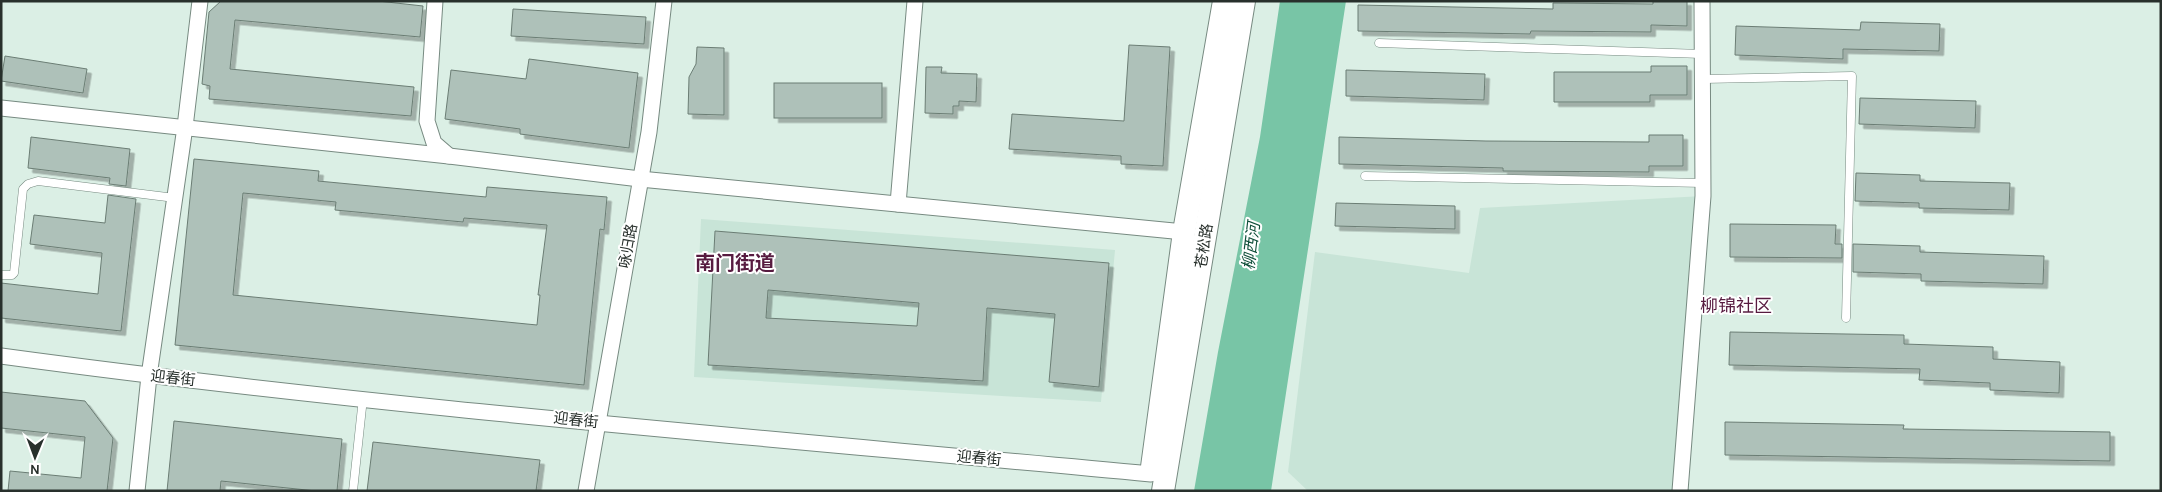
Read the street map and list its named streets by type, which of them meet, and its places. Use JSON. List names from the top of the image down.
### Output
{
  "streets": {
    "main road": ["苍松路"],
    "street": ["咏归路", "迎春街"]
  },
  "crossings": [
    ["咏归路", "迎春街"],
    ["苍松路", "迎春街"]
  ],
  "districts": ["南门街道", "柳锦社区"],
  "water": ["柳西河"],
  "north": "bottom"
}
